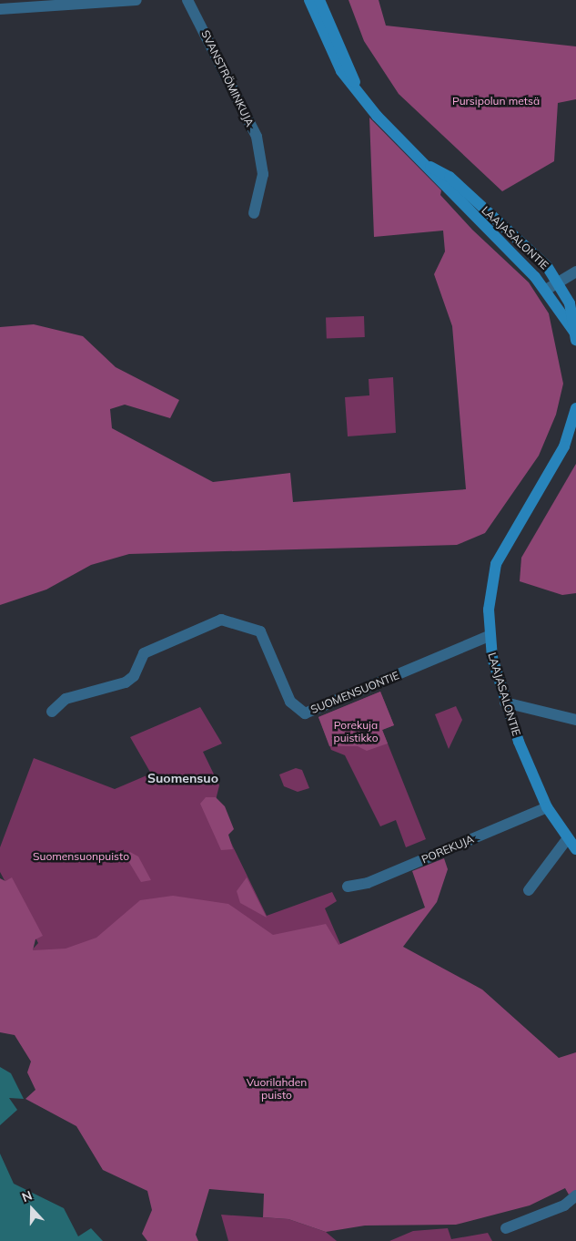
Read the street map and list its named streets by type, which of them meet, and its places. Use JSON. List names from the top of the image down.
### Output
{
  "streets": {
    "main road": ["LAAJASALONTIE"],
    "street": ["SVANSTRÖMINKUJA", "SUOMENSUONTIE", "POREKUJA"]
  },
  "crossings": [
    ["LAAJASALONTIE", "SUOMENSUONTIE"],
    ["LAAJASALONTIE", "POREKUJA"]
  ],
  "districts": ["Suomensuo"],
  "parks": [
    "Pursipolun metsä",
    "Porekuja puistikko",
    "Suomensuonpuisto",
    "Vuorilahden puisto"
  ],
  "north": "top"
}
